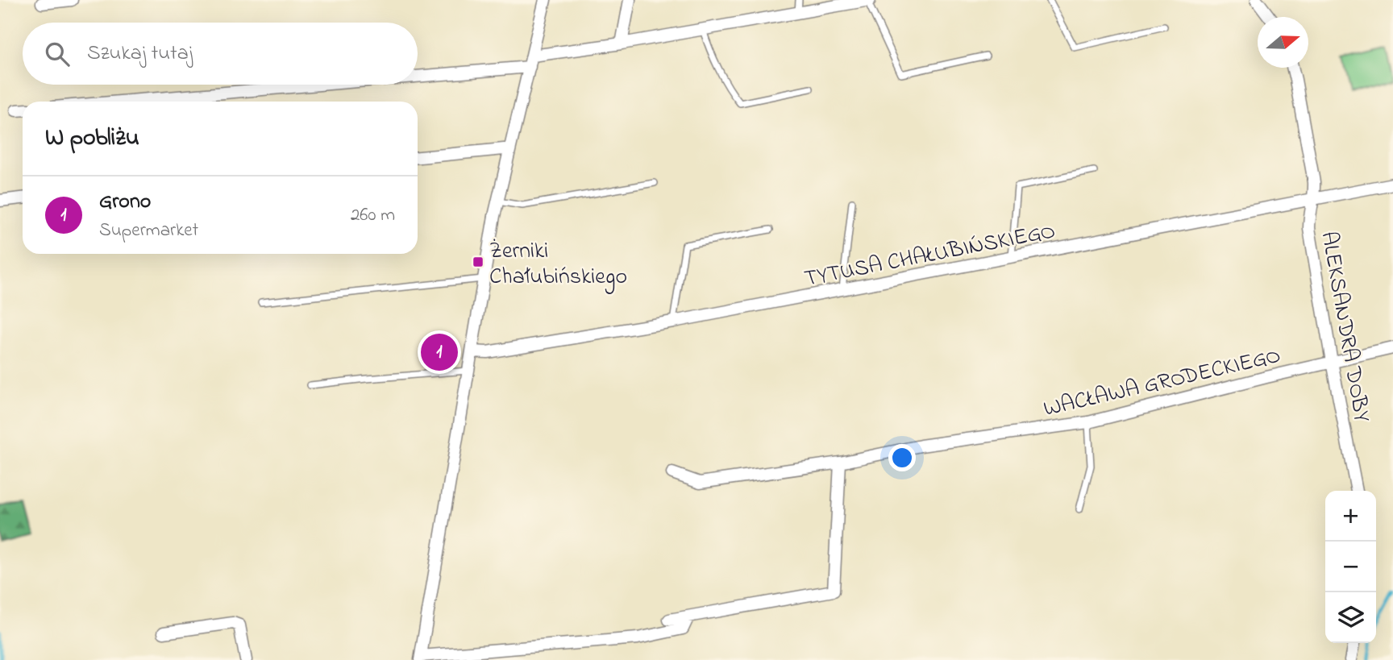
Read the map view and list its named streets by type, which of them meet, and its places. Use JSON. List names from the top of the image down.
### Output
{
  "streets": {
    "street": ["TYTUSA CHAŁUBIŃSKIEGO", "ALEKSANDRA DOBY", "WACŁAWA GRODECKIEGO"]
  },
  "crossings": [
    ["TYTUSA CHAŁUBIŃSKIEGO", "ALEKSANDRA DOBY"],
    ["ALEKSANDRA DOBY", "WACŁAWA GRODECKIEGO"]
  ],
  "places": {
    "transit": ["Żerniki Chałubińskiego"]
  },
  "north": "right",
  "page": {
    "search": "Szukaj tutaj",
    "heading": "W pobliżu",
    "list": [
      {
        "mark": "1",
        "name": "Grono",
        "note": "Supermarket",
        "value": "260 m"
      }
    ],
    "pins": "1",
    "map_buttons": ["+", "−"]
  }
}
